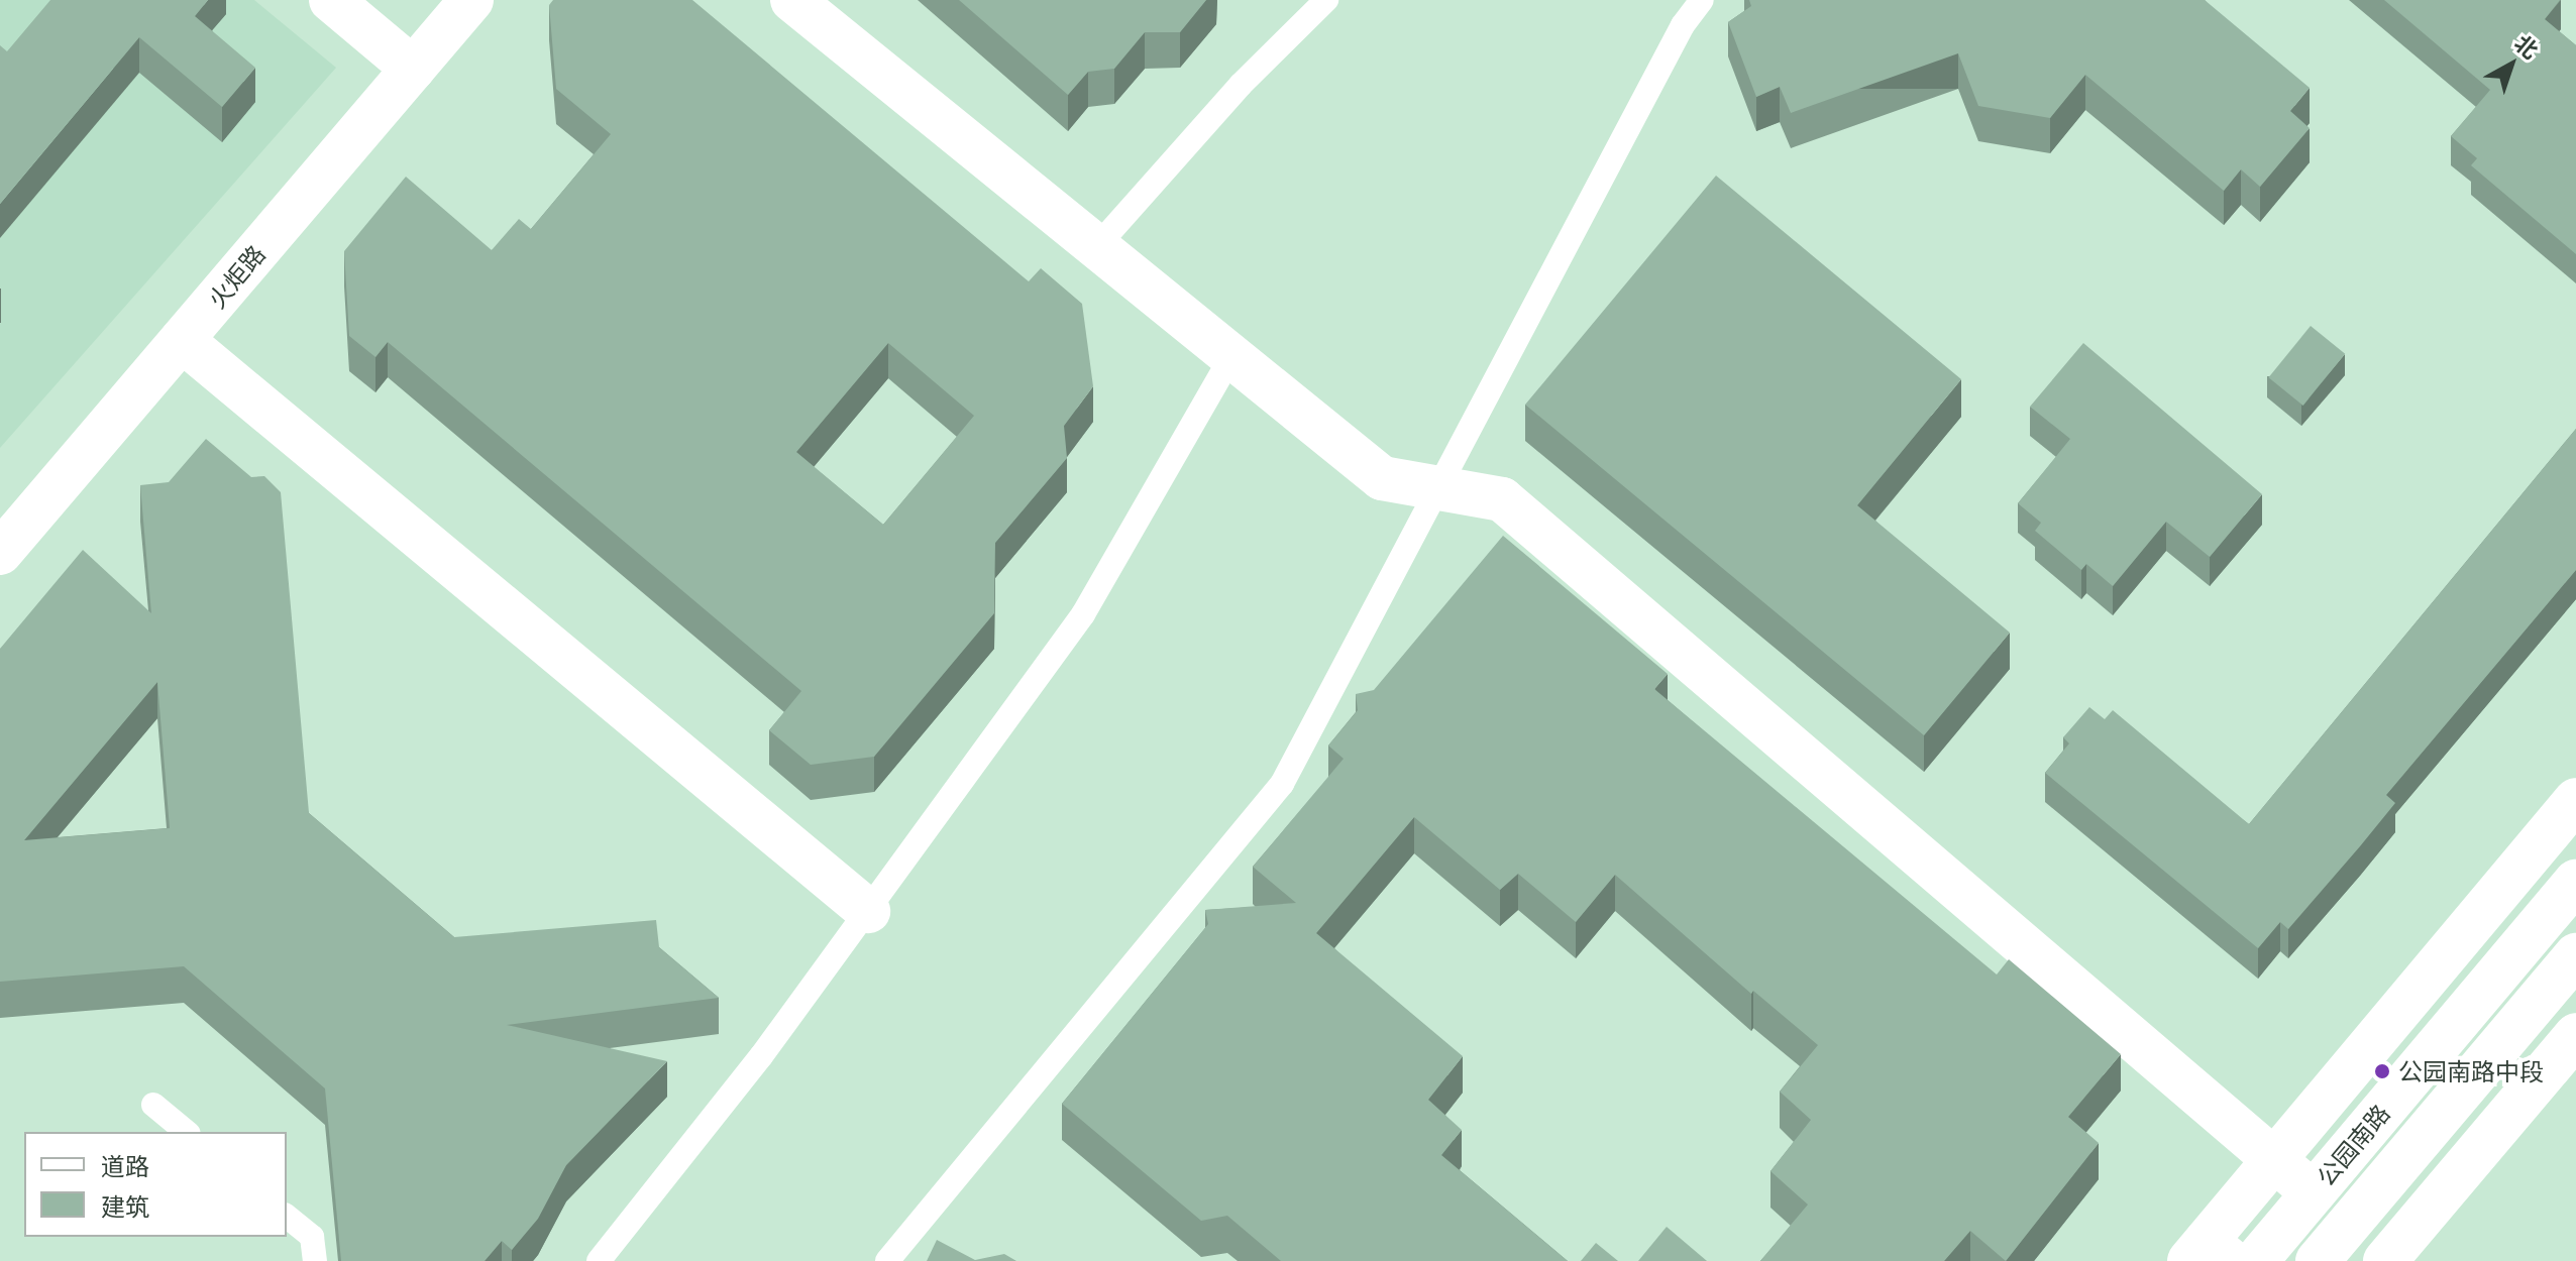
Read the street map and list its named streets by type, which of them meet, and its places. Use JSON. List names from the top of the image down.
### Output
{
  "streets": {
    "street": ["火炬路", "公园南路"]
  },
  "places": ["公园南路中段"],
  "legend": ["道路", "建筑"],
  "north": "top right"
}
